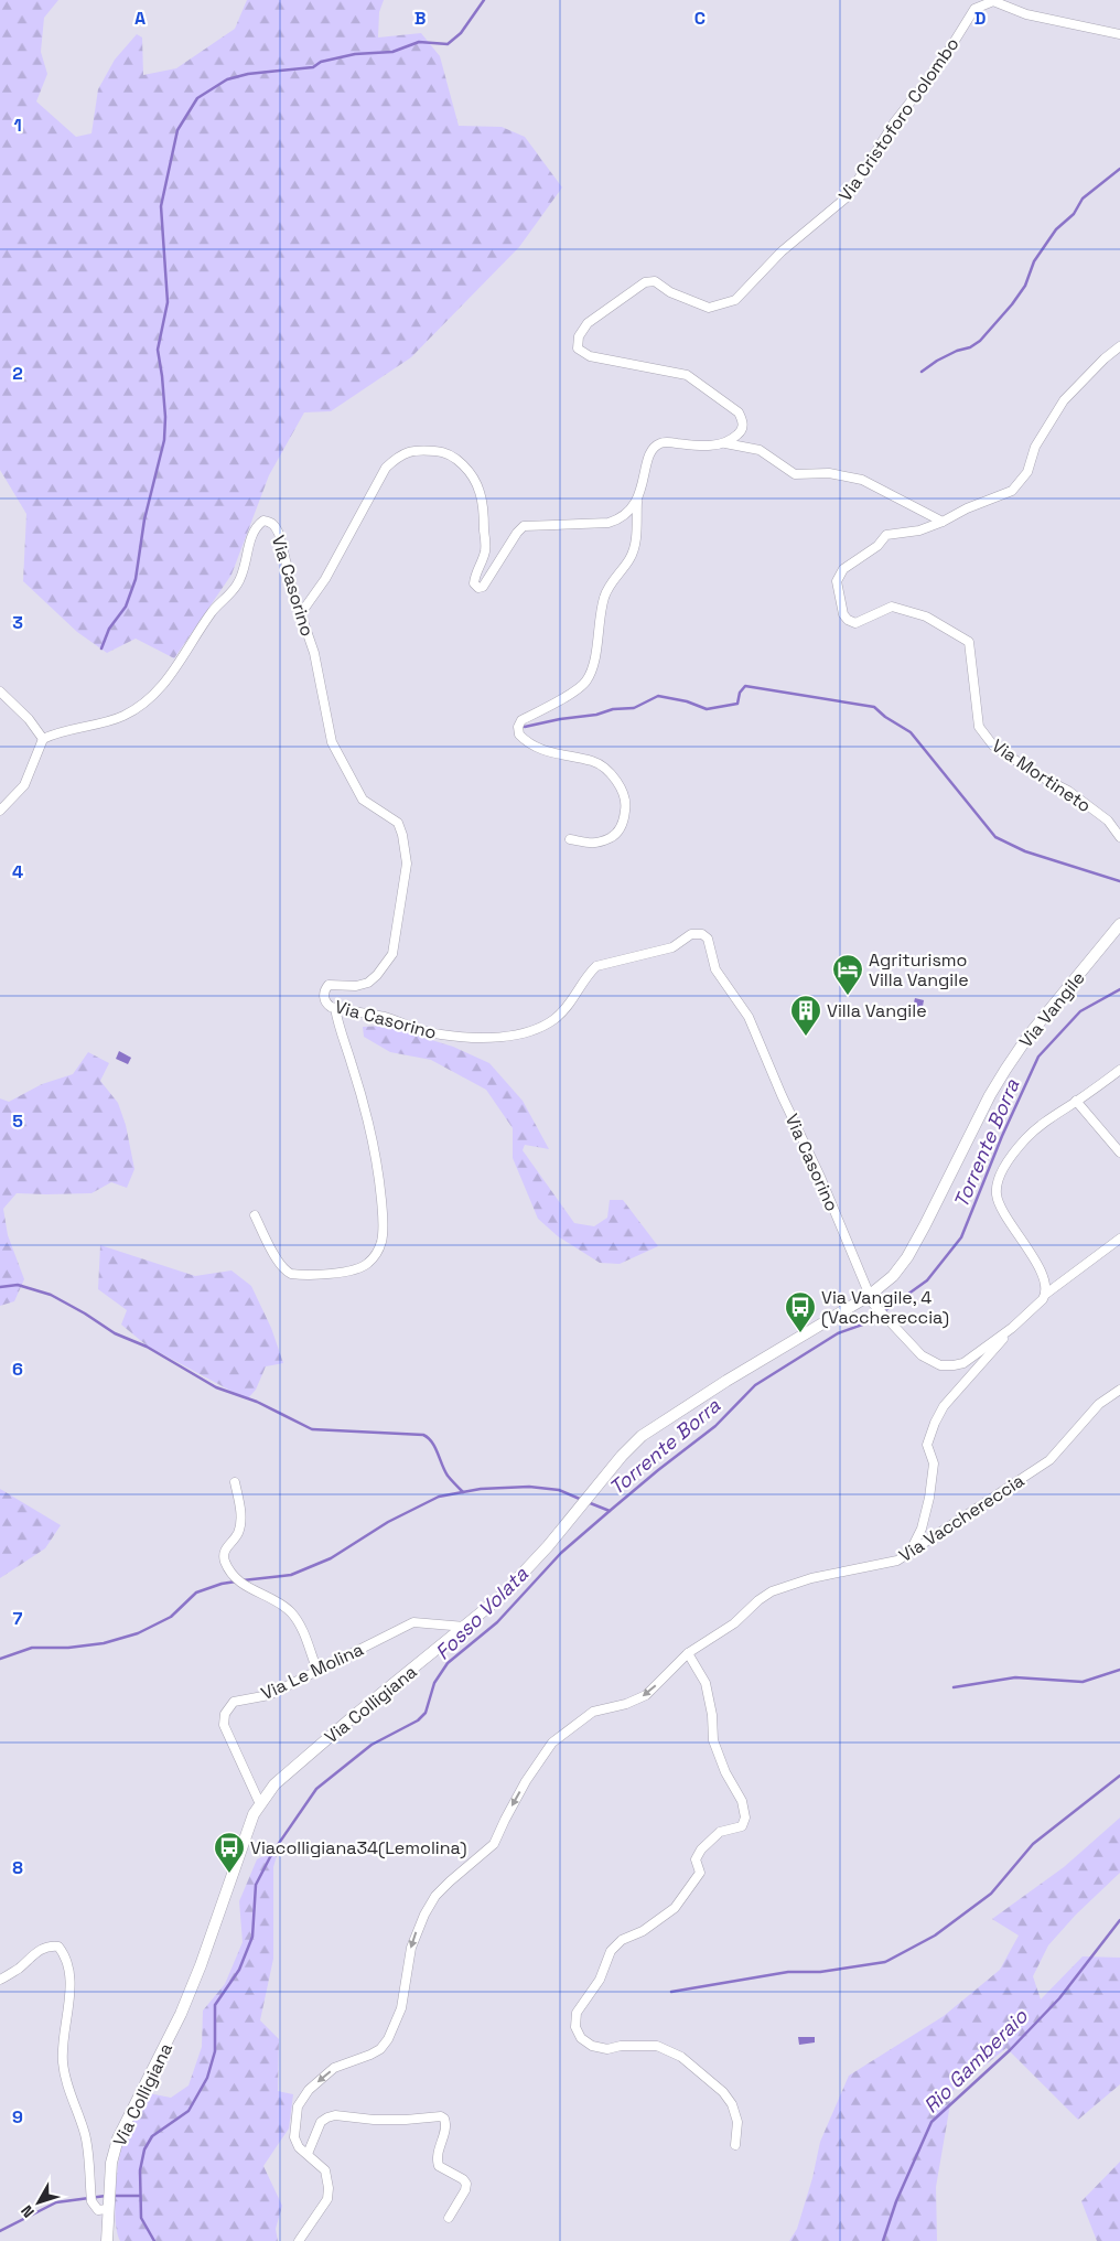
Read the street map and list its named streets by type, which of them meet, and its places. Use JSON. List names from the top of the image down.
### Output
{
  "streets": {
    "street": [
      "Via Cristoforo Colombo",
      "Via Casorino",
      "Via Mortineto",
      "Via Vangile",
      "Via Vacchereccia",
      "Via Le Molina",
      "Via Colligiana"
    ]
  },
  "crossings": [
    ["Via Casorino", "Via Vangile"],
    ["Via Casorino", "Via Colligiana"],
    ["Via Vangile", "Via Colligiana"],
    ["Via Le Molina", "Via Colligiana"]
  ],
  "one_way": ["Via Vacchereccia"],
  "water": ["Torrente Borra", "Fosso Volata", "Rio Gamberaio"],
  "places": {
    "hotel": ["Agriturismo Villa Vangile"],
    "building": ["Villa Vangile"],
    "bus stop": ["Via Vangile, 4 (Vacchereccia)", "Viacolligiana34(Lemolina)"]
  },
  "north": "bottom left",
  "grid": {
    "columns": [
      "A",
      "B",
      "C",
      "D"
    ],
    "rows": [
      "1",
      "2",
      "3",
      "4",
      "5",
      "6",
      "7",
      "8",
      "9"
    ]
  }
}
